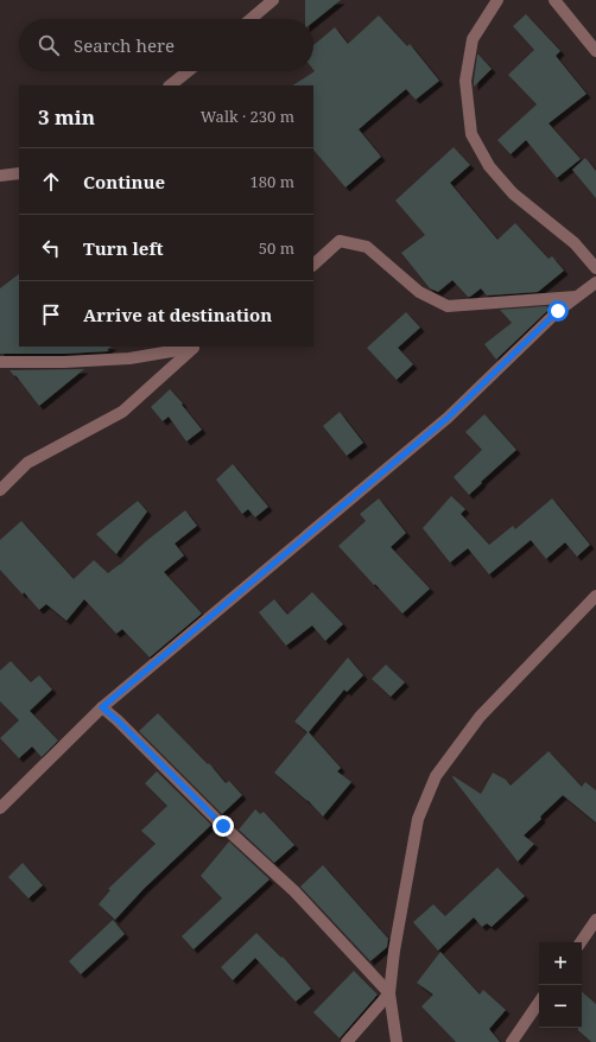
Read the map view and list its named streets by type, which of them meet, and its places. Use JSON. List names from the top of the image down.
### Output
{
  "page": {
    "search": "Search here",
    "heading": ["3 min", "Walk · 230 m"],
    "list": [
      ["Continue", "180 m"],
      ["Turn left", "50 m"],
      "Arrive at destination"
    ],
    "map_buttons": ["+", "−"]
  }
}
